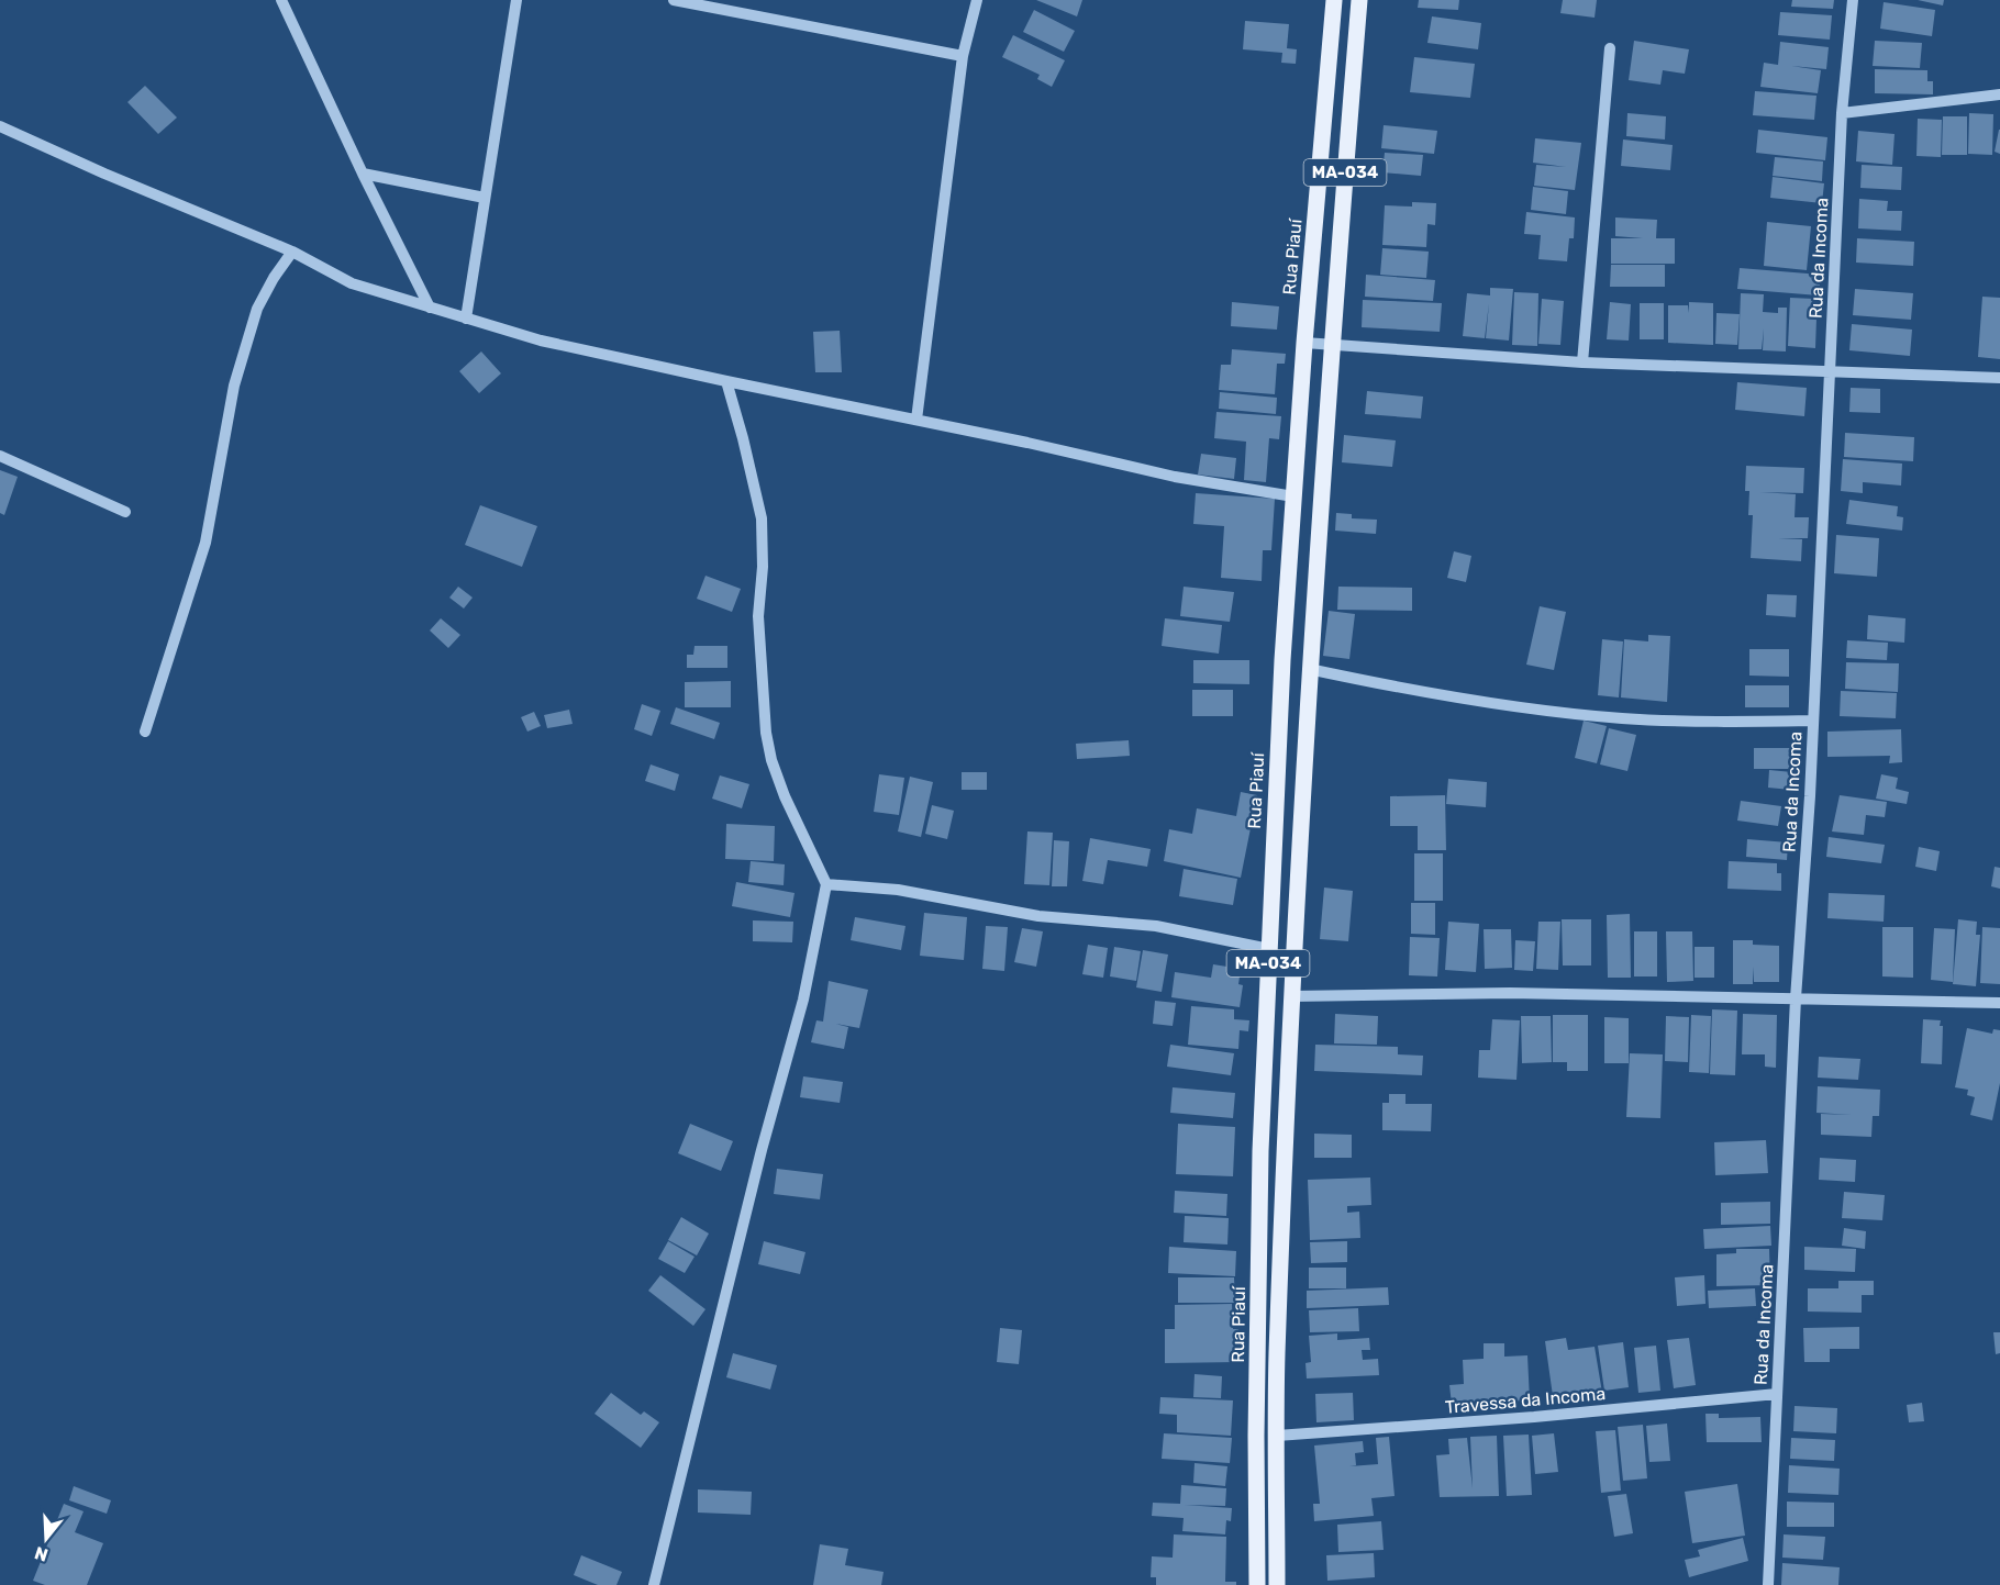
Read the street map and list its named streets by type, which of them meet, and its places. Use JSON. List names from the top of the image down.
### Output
{
  "streets": {
    "main road": ["MA-034", "Rua Piauí"],
    "street": ["Rua da Incoma", "Travessa da Incoma"]
  },
  "crossings": [
    ["MA-034", "Travessa da Incoma"],
    ["Rua da Incoma", "Travessa da Incoma"]
  ],
  "north": "bottom"
}
